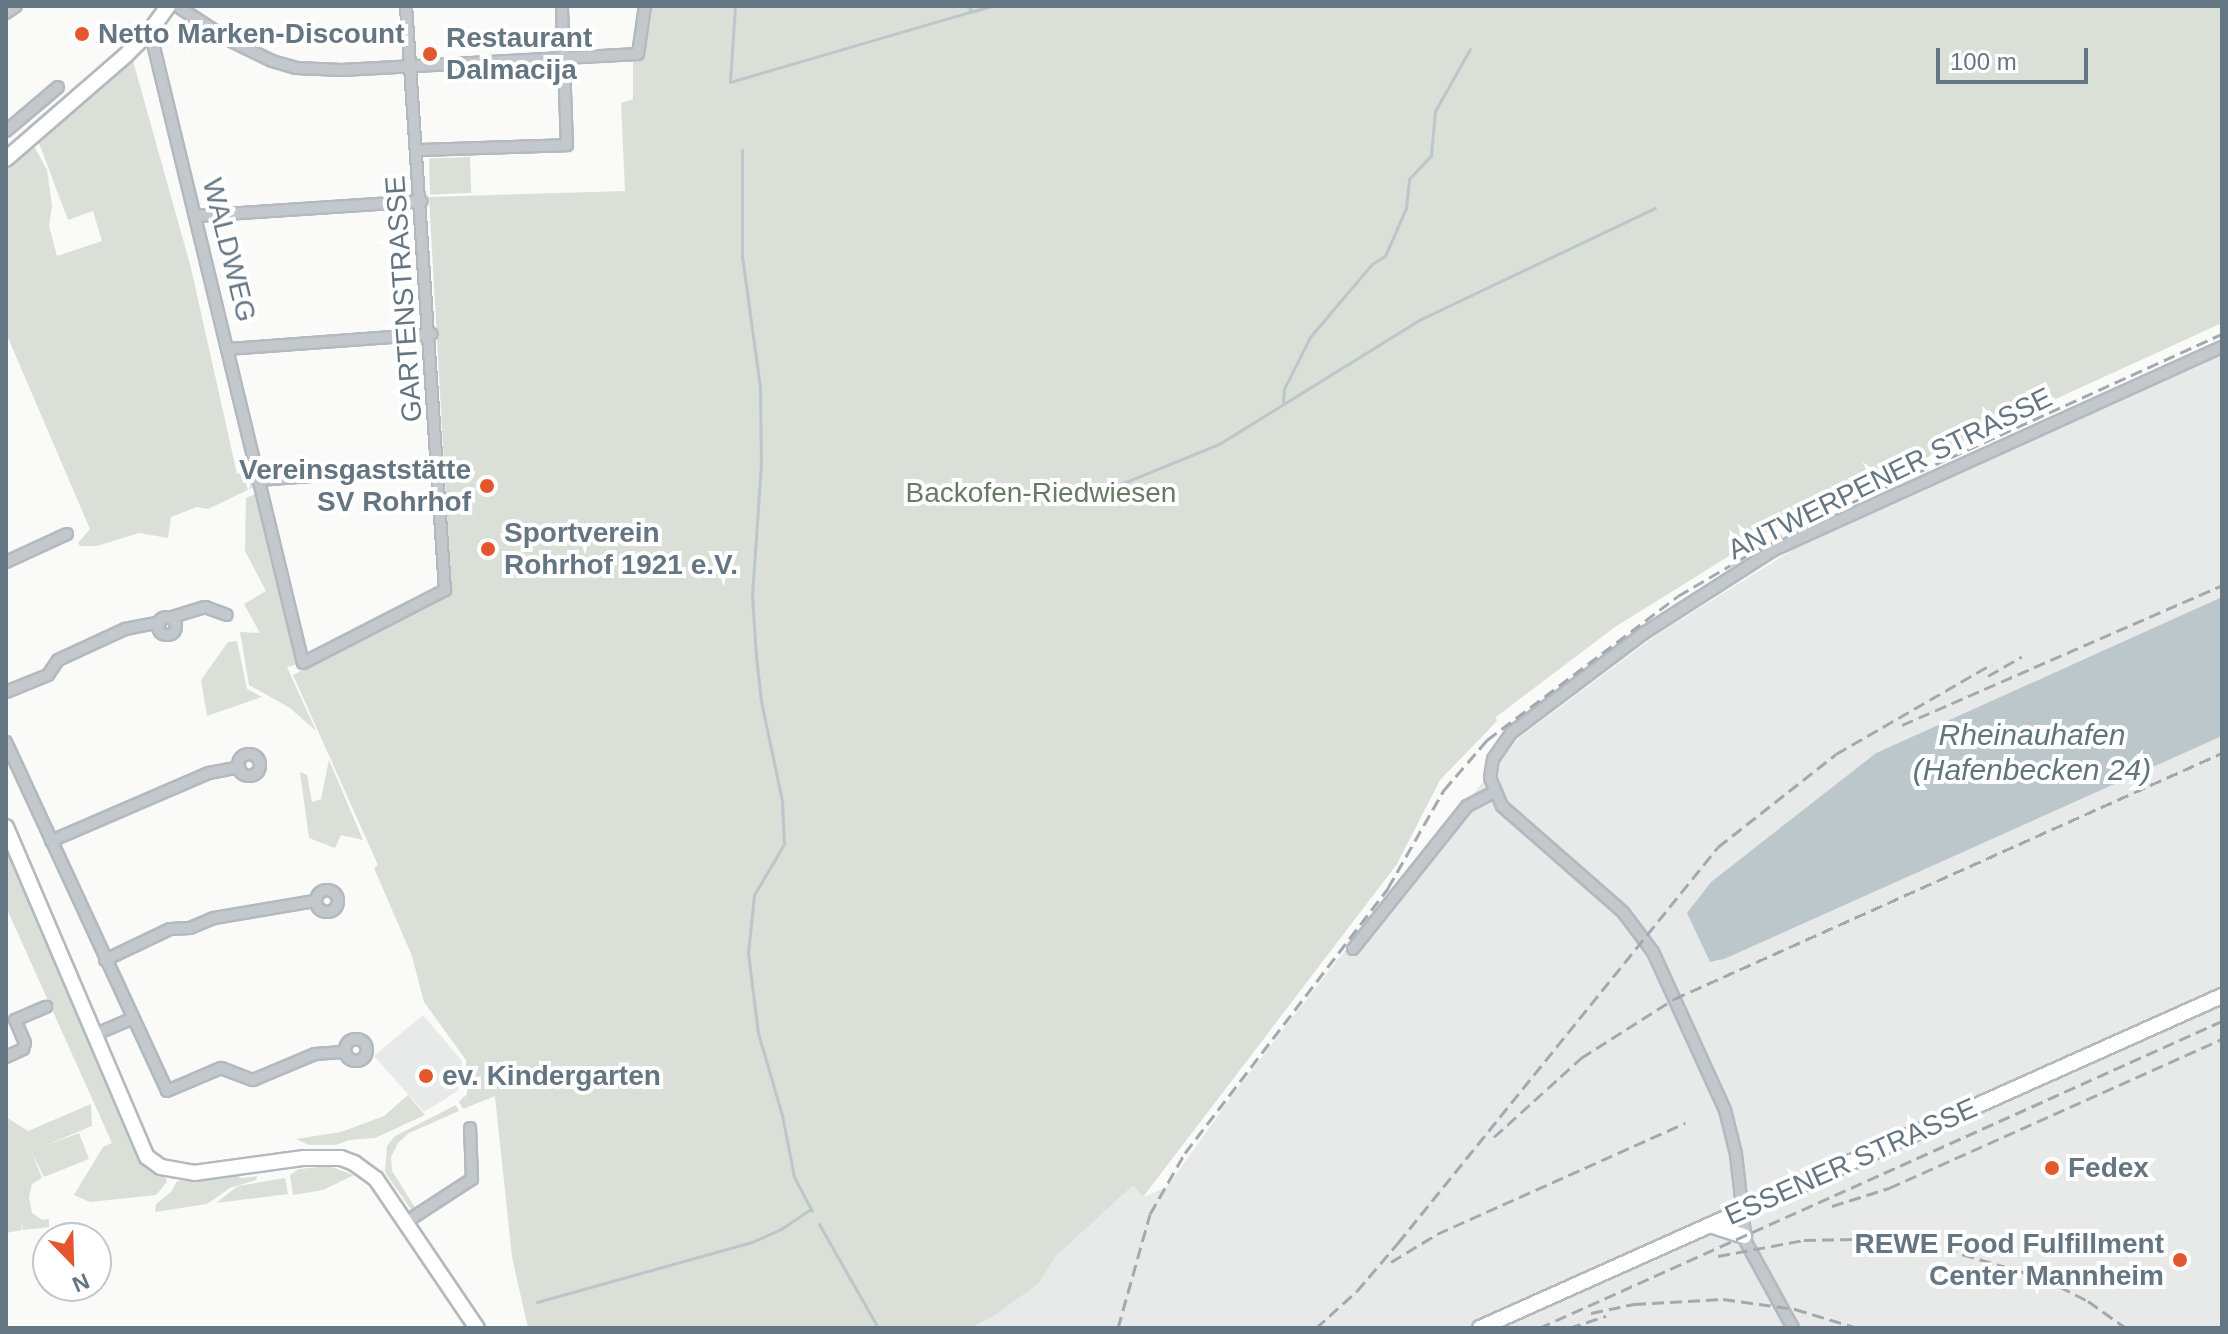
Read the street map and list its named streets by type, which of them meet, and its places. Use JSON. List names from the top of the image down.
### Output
{
  "streets": {
    "street": [
      "WALDWEG",
      "GARTENSTRASSE",
      "ANTWERPENER STRASSE",
      "ESSENER STRASSE"
    ]
  },
  "crossings": [
    ["WALDWEG", "GARTENSTRASSE"]
  ],
  "water": ["Rheinauhafen (Hafenbecken 24)"],
  "parks": ["Backofen-Riedwiesen"],
  "places": [
    "Netto Marken-Discount",
    "Restaurant Dalmacija",
    "Vereinsgaststätte SV Rohrhof",
    "Sportverein Rohrhof 1921 e.V.",
    "ev. Kindergarten",
    "Fedex",
    "REWE Food Fulfillment Center Mannheim"
  ],
  "scale_bar": "100 m",
  "north": "bottom right"
}
